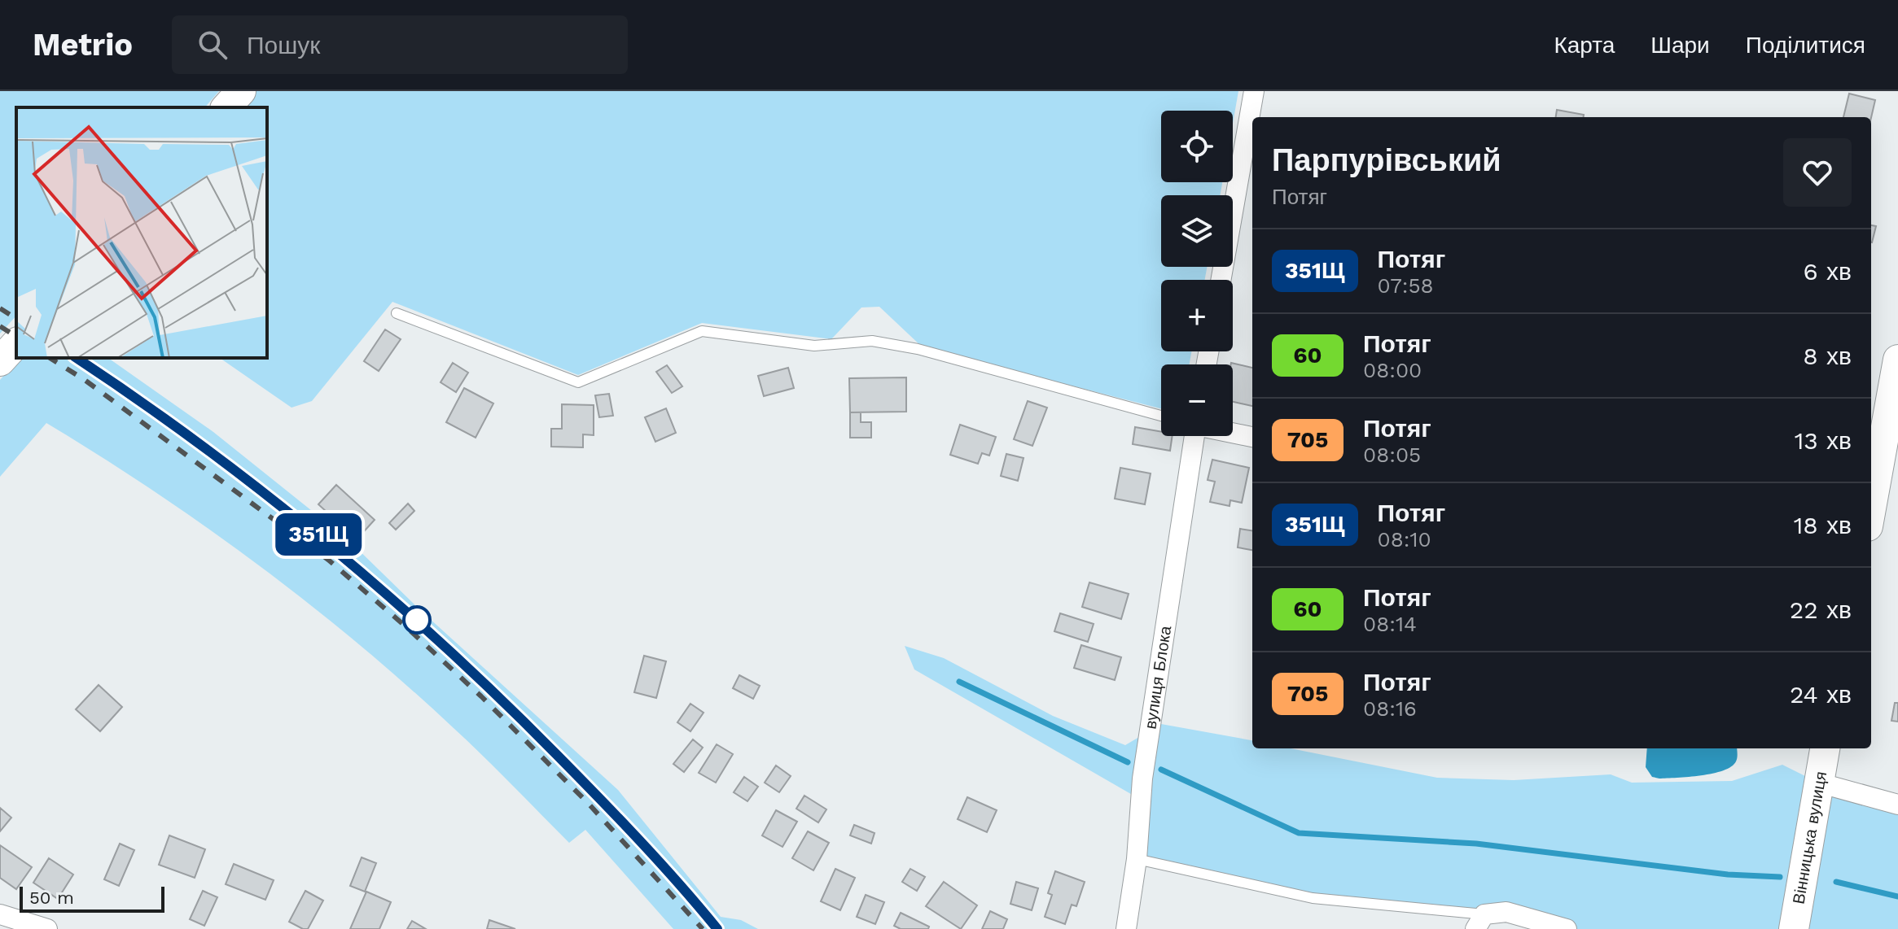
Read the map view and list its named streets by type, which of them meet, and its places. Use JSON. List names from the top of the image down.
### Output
{
  "streets": {
    "street": ["вулиця Блока", "Вінницька вулиця"]
  },
  "scale_bar": "50 m",
  "page": {
    "header": "Metrio",
    "search": "Пошук",
    "nav": ["Карта", "Шари", "Поділитися"],
    "on_map": "351Щ",
    "map_buttons": ["+", "−"],
    "heading": ["Парпурівський", "Потяг"],
    "list": [
      {
        "mark": "351Щ",
        "name": "Потяг",
        "note": "07:58",
        "value": "6 хв"
      },
      {
        "mark": "60",
        "name": "Потяг",
        "note": "08:00",
        "value": "8 хв"
      },
      {
        "mark": "705",
        "name": "Потяг",
        "note": "08:05",
        "value": "13 хв"
      },
      {
        "mark": "351Щ",
        "name": "Потяг",
        "note": "08:10",
        "value": "18 хв"
      },
      {
        "mark": "60",
        "name": "Потяг",
        "note": "08:14",
        "value": "22 хв"
      },
      {
        "mark": "705",
        "name": "Потяг",
        "note": "08:16",
        "value": "24 хв"
      }
    ],
    "scale": "50 m"
  }
}
